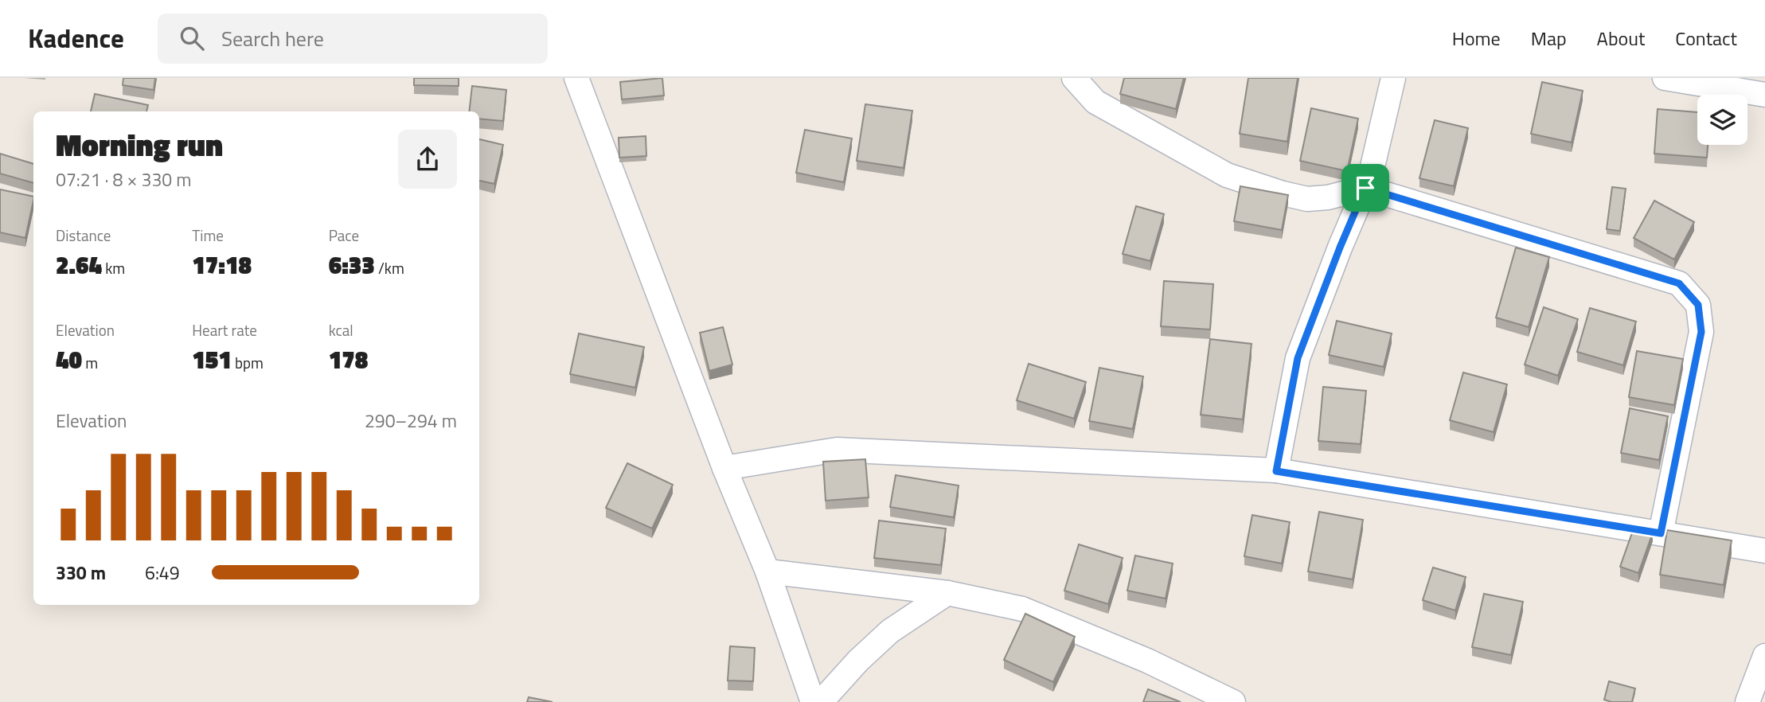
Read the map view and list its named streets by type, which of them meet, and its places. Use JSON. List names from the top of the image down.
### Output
{
  "page": {
    "header": "Kadence",
    "search": "Search here",
    "nav": [
      "Home",
      "Map",
      "About",
      "Contact"
    ],
    "heading": ["Morning run", "07:21 · 8 × 330 m"],
    "stats": [
      ["Distance", "2.64 km"],
      ["Time", "17:18"],
      ["Pace", "6:33 /km"],
      ["Elevation", "40 m"],
      ["Heart rate", "151 bpm"],
      ["kcal", "178"]
    ],
    "chart": ["Elevation", "290–294 m"],
    "list": [
      {
        "name": "330 m",
        "note": "6:49"
      }
    ]
  }
}
